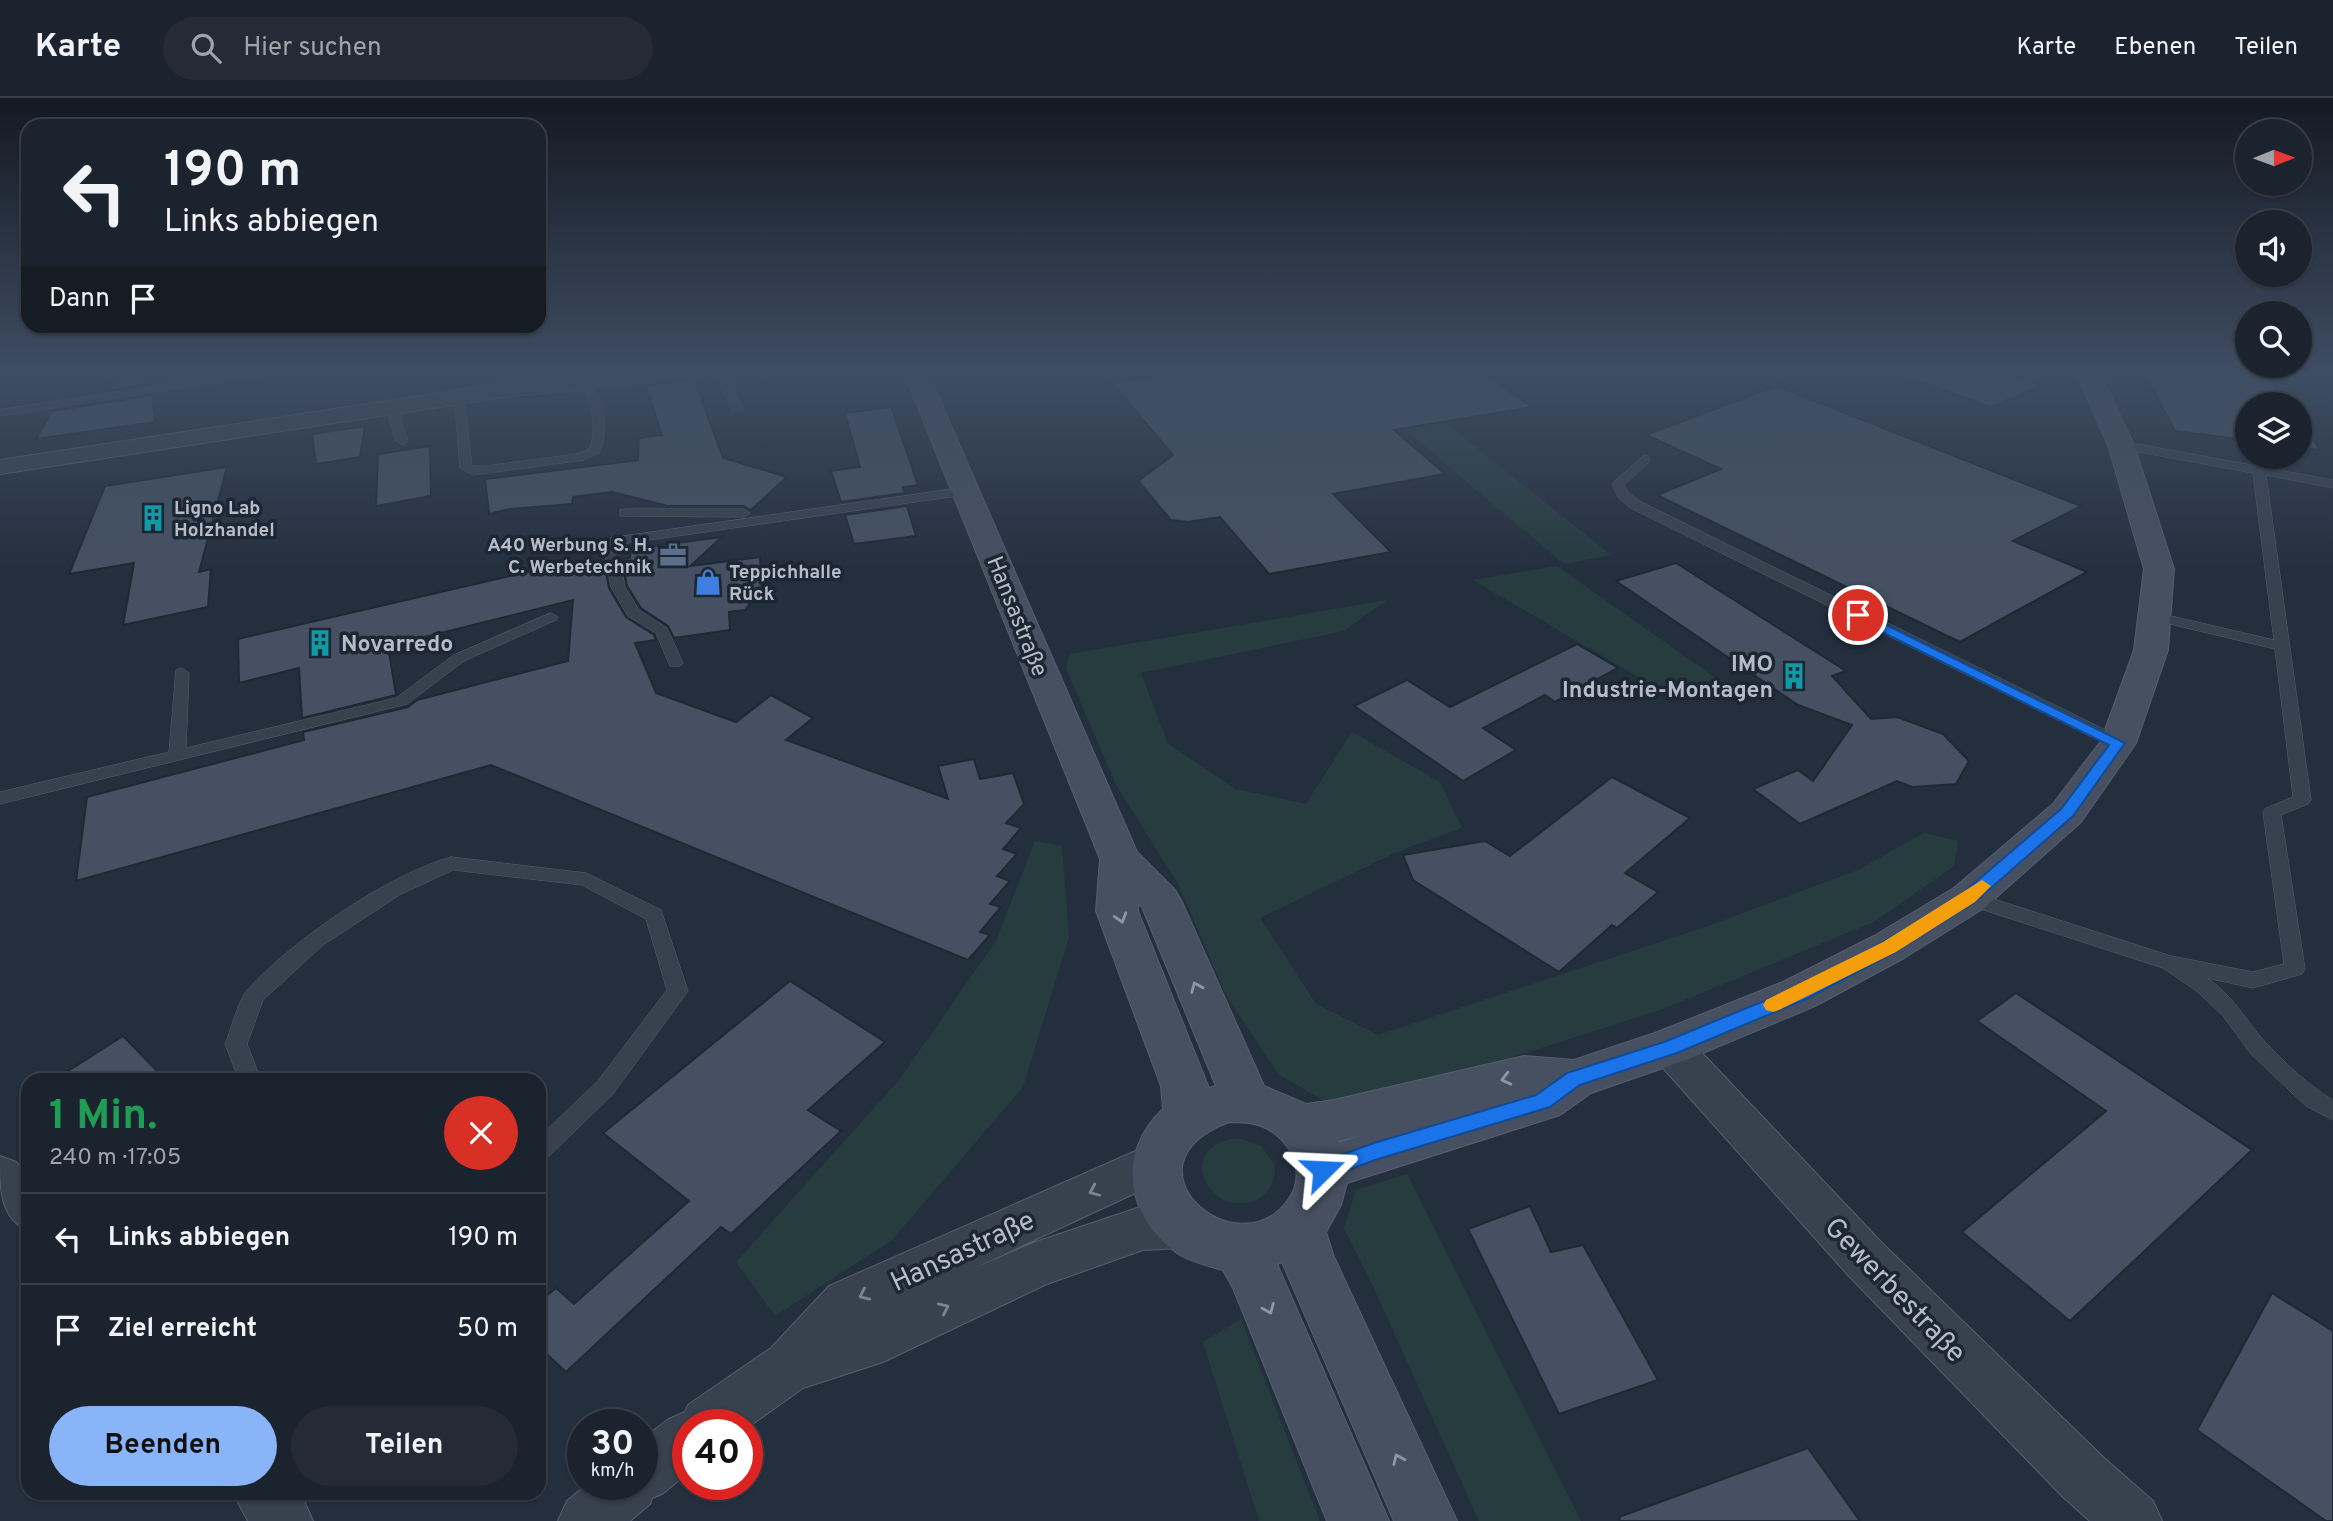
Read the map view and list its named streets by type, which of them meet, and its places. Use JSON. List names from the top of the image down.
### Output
{
  "streets": {
    "street": ["Hansastraße", "Gewerbestraße"]
  },
  "places": {
    "building": ["Ligno Lab Holzhandel", "Novarredo", "IMO Industrie-Montagen"],
    "office": ["A40 Werbung S. H. C. Werbetechnik"],
    "shop": ["Teppichhalle Rück"]
  },
  "north": "right",
  "page": {
    "header": "Karte",
    "search": "Hier suchen",
    "nav": ["Karte", "Ebenen", "Teilen"],
    "turn": ["190 m", "Links abbiegen"],
    "then": "Dann",
    "heading": ["1 Min.", "240 m · 17:05"],
    "list": [
      {
        "name": "Links abbiegen",
        "value": "190 m"
      },
      {
        "name": "Ziel erreicht",
        "value": "50 m"
      }
    ],
    "buttons": ["Beenden", "Teilen"],
    "speed": "30 km/h",
    "limit": "40"
  }
}
